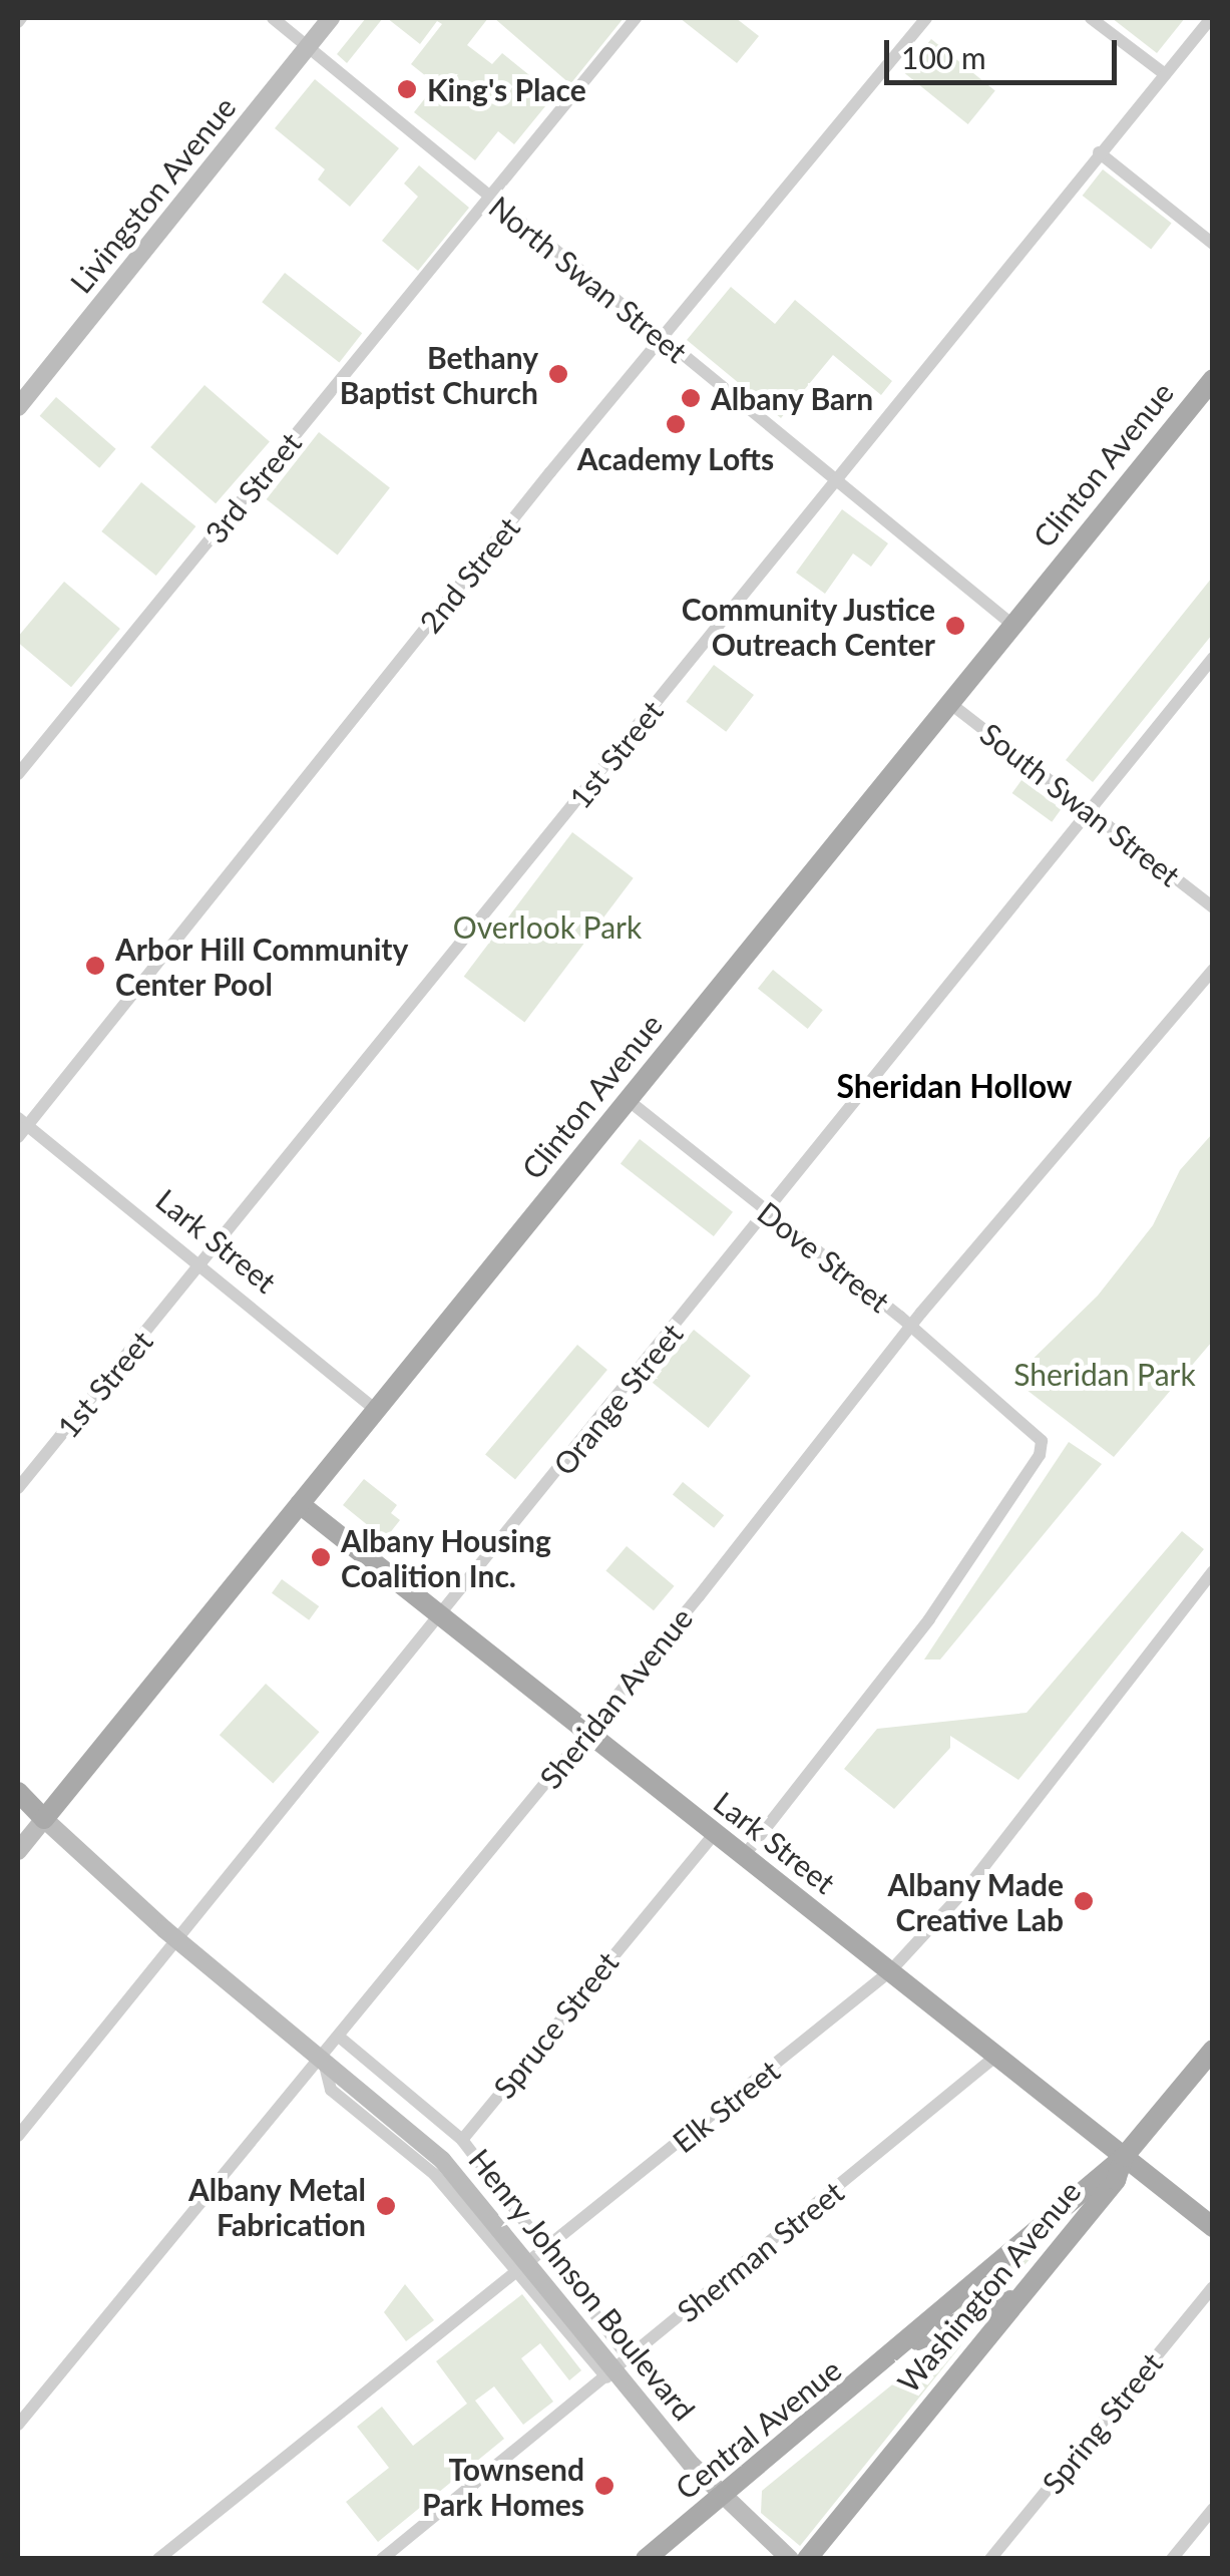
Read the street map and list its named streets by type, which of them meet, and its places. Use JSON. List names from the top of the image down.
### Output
{
  "streets": {
    "main road": [
      "Livingston Avenue",
      "Clinton Avenue",
      "Lark Street",
      "Henry Johnson Boulevard",
      "Washington Avenue",
      "Central Avenue"
    ],
    "street": [
      "North Swan Street",
      "3rd Street",
      "2nd Street",
      "1st Street",
      "South Swan Street",
      "Dove Street",
      "Orange Street",
      "Sheridan Avenue",
      "Spruce Street",
      "Elk Street",
      "Sherman Street",
      "Spring Street"
    ]
  },
  "crossings": [
    ["Livingston Avenue", "North Swan Street"],
    ["North Swan Street", "Clinton Avenue"],
    ["North Swan Street", "3rd Street"],
    ["North Swan Street", "2nd Street"],
    ["North Swan Street", "1st Street"],
    ["Clinton Avenue", "South Swan Street"],
    ["Clinton Avenue", "Lark Street"],
    ["Clinton Avenue", "Dove Street"],
    ["Clinton Avenue", "Henry Johnson Boulevard"],
    ["2nd Street", "Lark Street"],
    ["1st Street", "Lark Street"],
    ["South Swan Street", "Orange Street"],
    ["Lark Street", "Dove Street"],
    ["Lark Street", "Orange Street"],
    ["Lark Street", "Sheridan Avenue"],
    ["Lark Street", "Spruce Street"],
    ["Lark Street", "Elk Street"],
    ["Lark Street", "Sherman Street"],
    ["Lark Street", "Washington Avenue"],
    ["Lark Street", "Central Avenue"],
    ["Dove Street", "Orange Street"],
    ["Dove Street", "Sheridan Avenue"],
    ["Orange Street", "Henry Johnson Boulevard"],
    ["Sheridan Avenue", "Henry Johnson Boulevard"],
    ["Spruce Street", "Henry Johnson Boulevard"],
    ["Elk Street", "Henry Johnson Boulevard"],
    ["Sherman Street", "Henry Johnson Boulevard"],
    ["Henry Johnson Boulevard", "Central Avenue"],
    ["Washington Avenue", "Central Avenue"]
  ],
  "districts": ["Sheridan Hollow"],
  "parks": ["Overlook Park", "Sheridan Park"],
  "places": [
    "King's Place",
    "Bethany Baptist Church",
    "Albany Barn",
    "Academy Lofts",
    "Community Justice Outreach Center",
    "Arbor Hill Community Center Pool",
    "Albany Housing Coalition Inc.",
    "Albany Made Creative Lab",
    "Albany Metal Fabrication",
    "Townsend Park Homes"
  ],
  "scale_bar": "100 m"
}
